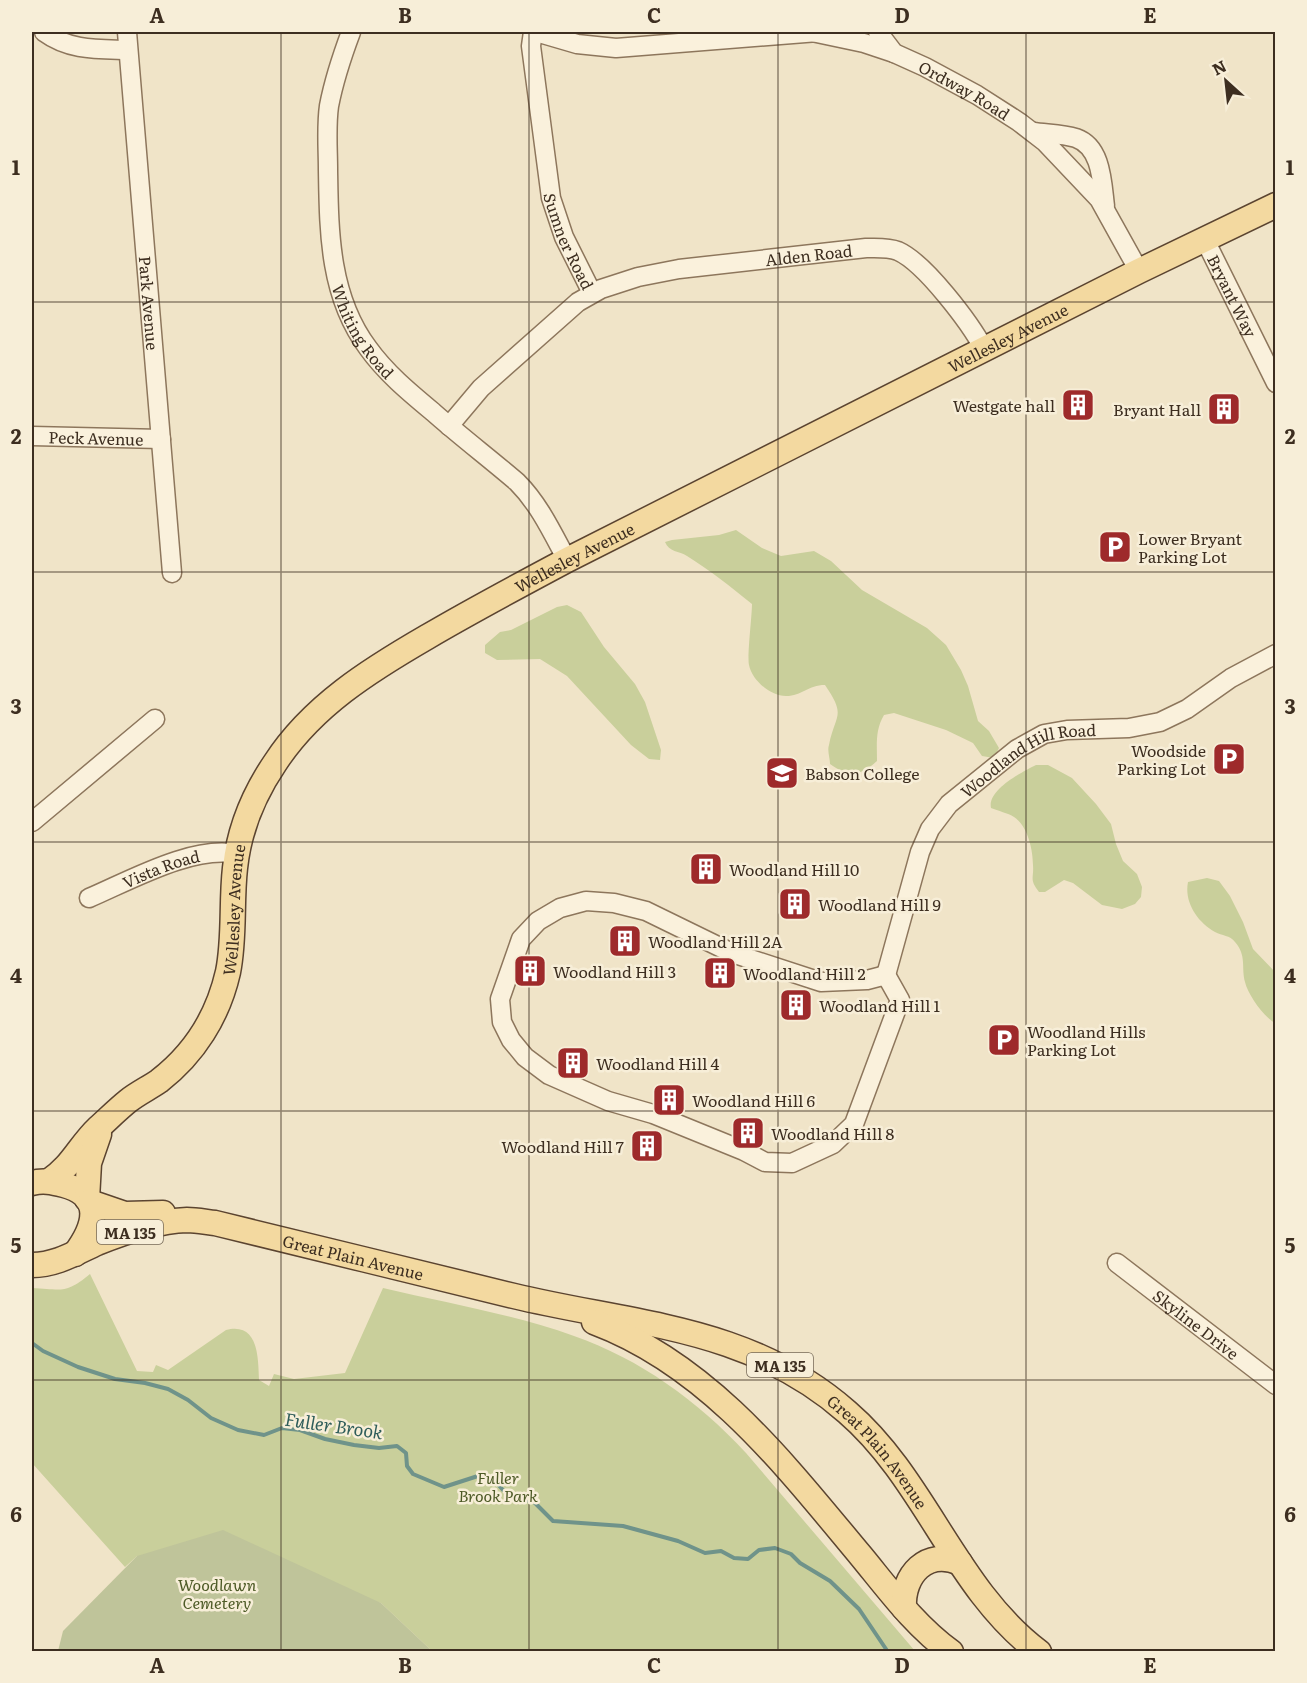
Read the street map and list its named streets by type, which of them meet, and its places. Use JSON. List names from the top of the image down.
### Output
{
  "streets": {
    "main road": ["Wellesley Avenue", "MA 135", "Great Plain Avenue"],
    "street": [
      "Ordway Road",
      "Sumner Road",
      "Alden Road",
      "Bryant Way",
      "Park Avenue",
      "Whiting Road",
      "Peck Avenue",
      "Woodland Hill Road",
      "Vista Road",
      "Skyline Drive"
    ]
  },
  "crossings": [
    ["Ordway Road", "Wellesley Avenue"],
    ["Sumner Road", "Alden Road"],
    ["Sumner Road", "Whiting Road"],
    ["Alden Road", "Wellesley Avenue"],
    ["Bryant Way", "Wellesley Avenue"],
    ["Park Avenue", "Peck Avenue"],
    ["Whiting Road", "Wellesley Avenue"],
    ["Wellesley Avenue", "Vista Road"],
    ["Wellesley Avenue", "MA 135"],
    ["Wellesley Avenue", "Great Plain Avenue"],
    ["MA 135", "Great Plain Avenue"]
  ],
  "water": ["Fuller Brook"],
  "parks": ["Fuller Brook Park", "Woodlawn Cemetery"],
  "places": {
    "building": [
      "Westgate hall",
      "Bryant Hall",
      "Woodland Hill 10",
      "Woodland Hill 9",
      "Woodland Hill 2A",
      "Woodland Hill 3",
      "Woodland Hill 2",
      "Woodland Hill 1",
      "Woodland Hill 4",
      "Woodland Hill 6",
      "Woodland Hill 8",
      "Woodland Hill 7"
    ],
    "parking": ["Lower Bryant Parking Lot", "Woodside Parking Lot", "Woodland Hills Parking Lot"],
    "school or university": ["Babson College"]
  },
  "north": "top left",
  "grid": {
    "columns": [
      "A",
      "B",
      "C",
      "D",
      "E"
    ],
    "rows": [
      "1",
      "2",
      "3",
      "4",
      "5",
      "6"
    ]
  }
}
